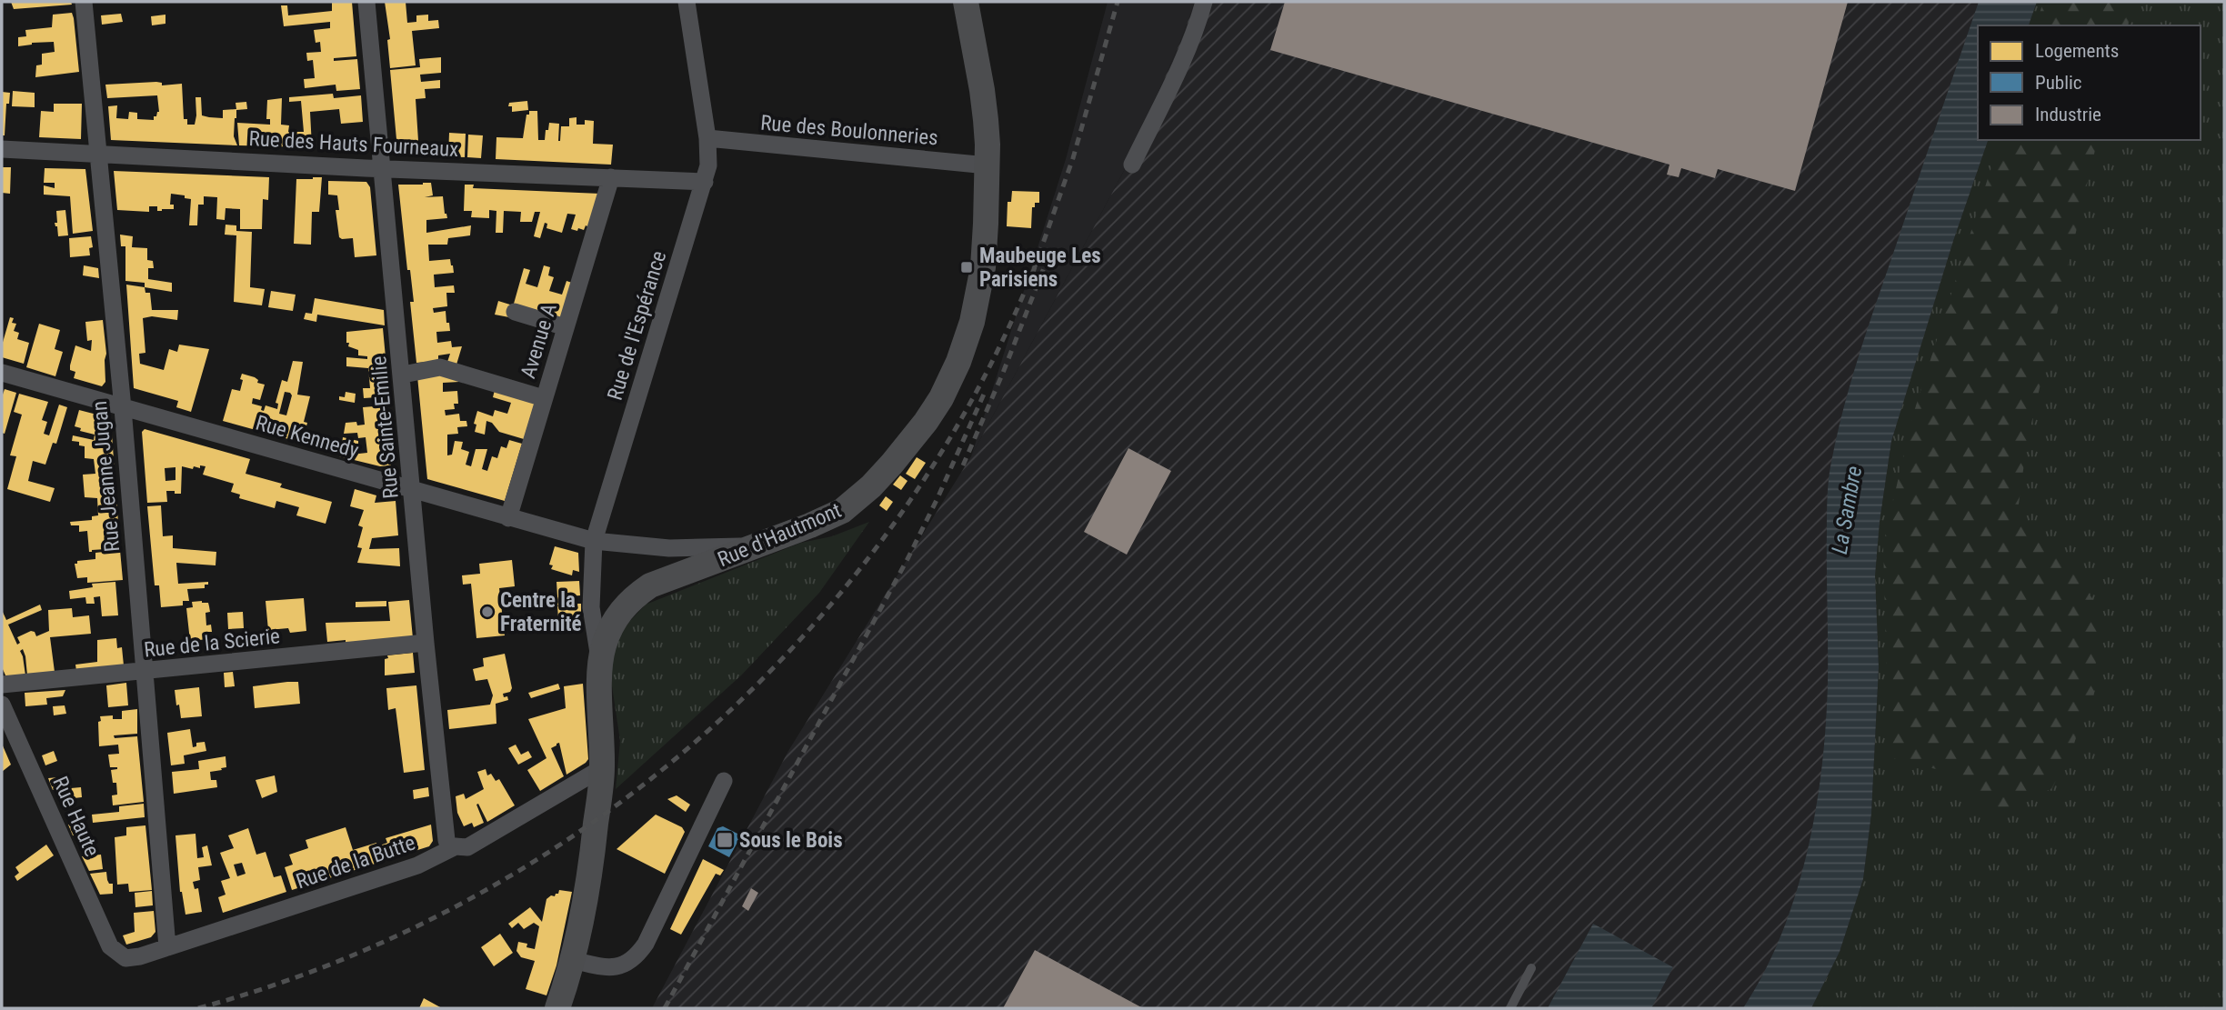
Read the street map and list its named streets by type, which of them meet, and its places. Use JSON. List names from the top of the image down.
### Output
{
  "streets": {
    "street": [
      "Rue des Boulonneries",
      "Rue des Hauts Fourneaux",
      "Rue de l'Espérance",
      "Avenue A",
      "Rue Sainte-Emilie",
      "Rue Kennedy",
      "Rue Jeanne Jugan",
      "Rue d'Hautmont",
      "Rue de la Scierie",
      "Rue Haute",
      "Rue de la Butte"
    ]
  },
  "crossings": [
    ["Rue des Boulonneries", "Rue de l'Espérance"],
    ["Rue des Boulonneries", "Rue d'Hautmont"],
    ["Rue des Hauts Fourneaux", "Rue de l'Espérance"],
    ["Rue des Hauts Fourneaux", "Avenue A"],
    ["Rue des Hauts Fourneaux", "Rue Sainte-Emilie"],
    ["Rue des Hauts Fourneaux", "Rue Jeanne Jugan"],
    ["Rue de l'Espérance", "Rue Kennedy"],
    ["Rue de l'Espérance", "Rue d'Hautmont"],
    ["Avenue A", "Rue Kennedy"],
    ["Rue Sainte-Emilie", "Rue Kennedy"],
    ["Rue Sainte-Emilie", "Rue de la Scierie"],
    ["Rue Sainte-Emilie", "Rue de la Butte"],
    ["Rue Kennedy", "Rue Jeanne Jugan"],
    ["Rue Kennedy", "Rue d'Hautmont"],
    ["Rue Jeanne Jugan", "Rue de la Scierie"],
    ["Rue Jeanne Jugan", "Rue de la Butte"],
    ["Rue d'Hautmont", "Rue de la Butte"],
    ["Rue Haute", "Rue de la Butte"]
  ],
  "water": ["La Sambre"],
  "places": {
    "transit": ["Maubeuge Les Parisiens", "Sous le Bois"],
    "other": ["Centre la Fraternité"]
  },
  "legend": ["Logements", "Public", "Industrie"]
}
